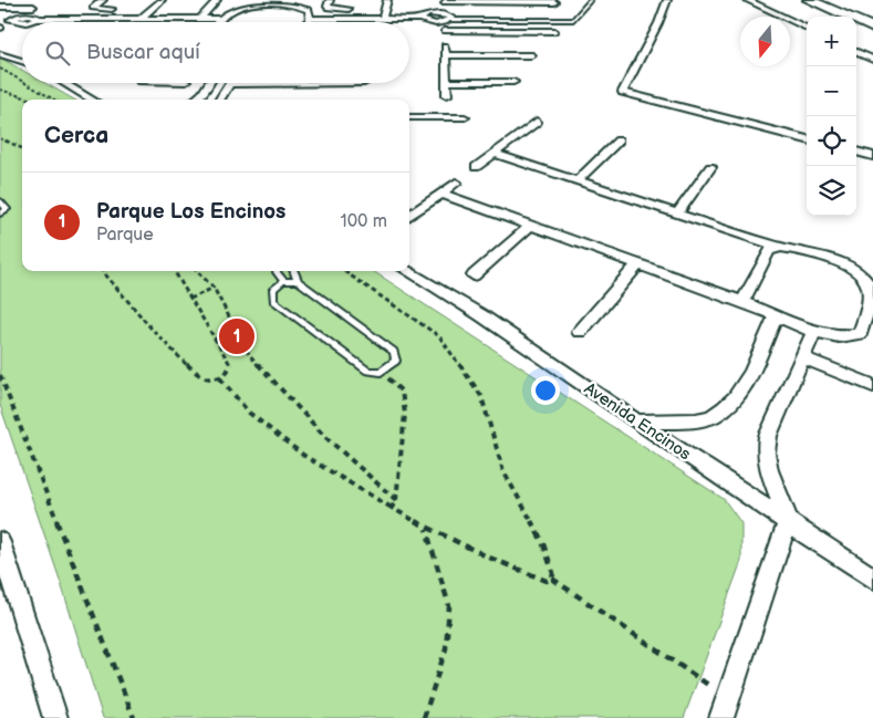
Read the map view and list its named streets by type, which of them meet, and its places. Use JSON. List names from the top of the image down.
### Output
{
  "streets": {
    "street": ["Avenida Encinos"]
  },
  "north": "bottom",
  "page": {
    "map_buttons": ["+", "−"],
    "search": "Buscar aquí",
    "heading": "Cerca",
    "list": [
      {
        "mark": "1",
        "name": "Parque Los Encinos",
        "note": "Parque",
        "value": "100 m"
      }
    ],
    "pins": "1"
  }
}
